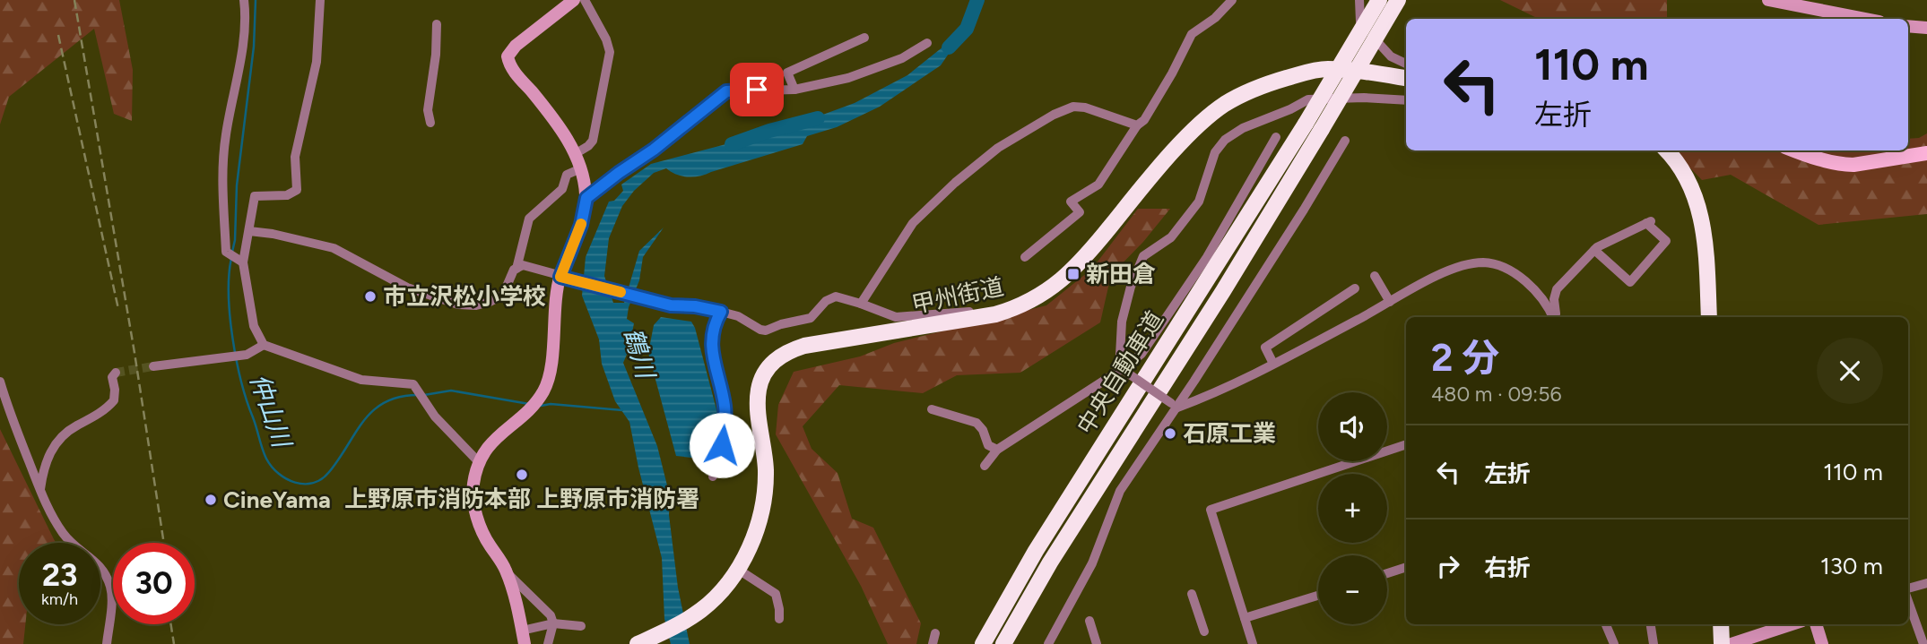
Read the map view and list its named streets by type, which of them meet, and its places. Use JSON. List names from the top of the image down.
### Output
{
  "streets": {
    "highway": ["甲州街道", "中央自動車道"]
  },
  "water": ["鶴川", "仲山川"],
  "places": {
    "transit": ["新田倉"],
    "other": [
      "市立沢松小学校",
      "石原工業",
      "上野原市消防本部 上野原市消防署",
      "CineYama"
    ]
  },
  "page": {
    "turn": ["110 m", "左折"],
    "heading": ["2 分", "480 m · 09:56"],
    "map_buttons": ["+", "−"],
    "list": [
      {
        "name": "左折",
        "value": "110 m"
      },
      {
        "name": "右折",
        "value": "130 m"
      }
    ],
    "speed": "23 km/h",
    "limit": "30"
  }
}
